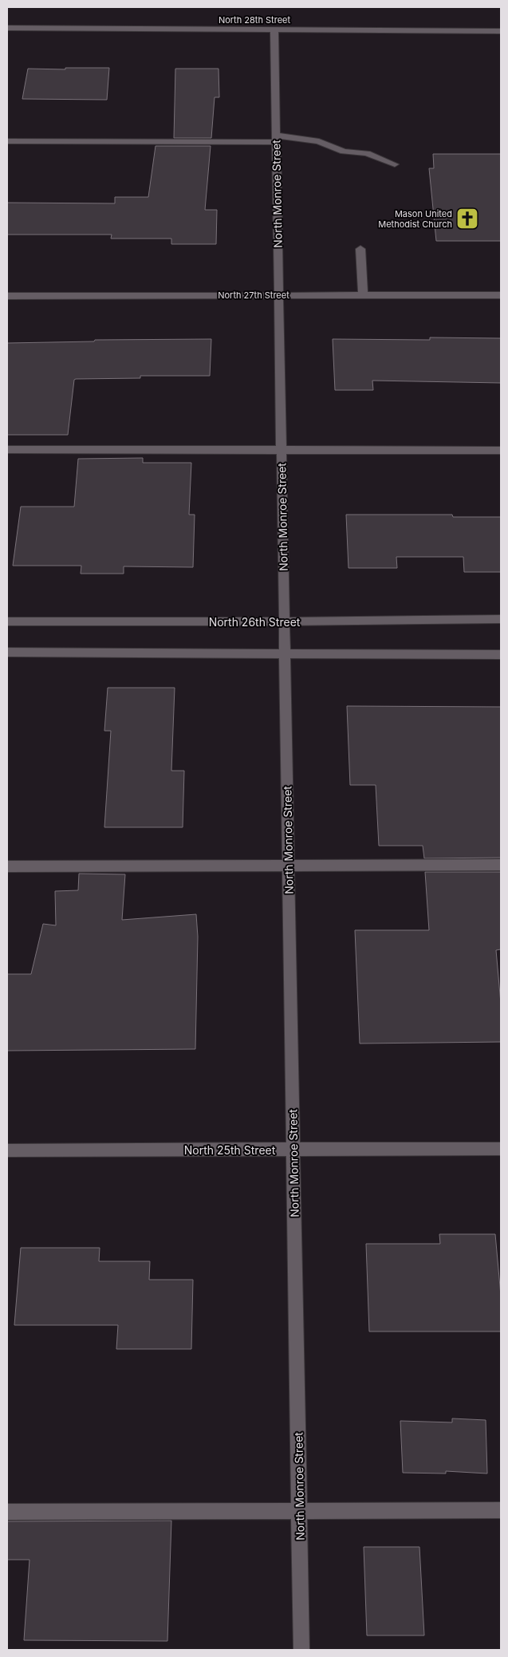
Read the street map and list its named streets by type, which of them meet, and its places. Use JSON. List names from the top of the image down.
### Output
{
  "streets": {
    "street": [
      "North 28th Street",
      "North Monroe Street",
      "North 27th Street",
      "North 26th Street",
      "North 25th Street"
    ]
  },
  "crossings": [
    ["North 28th Street", "North Monroe Street"],
    ["North Monroe Street", "North 27th Street"],
    ["North Monroe Street", "North 26th Street"],
    ["North Monroe Street", "North 25th Street"]
  ],
  "places": {
    "church": ["Mason United Methodist Church"]
  }
}
